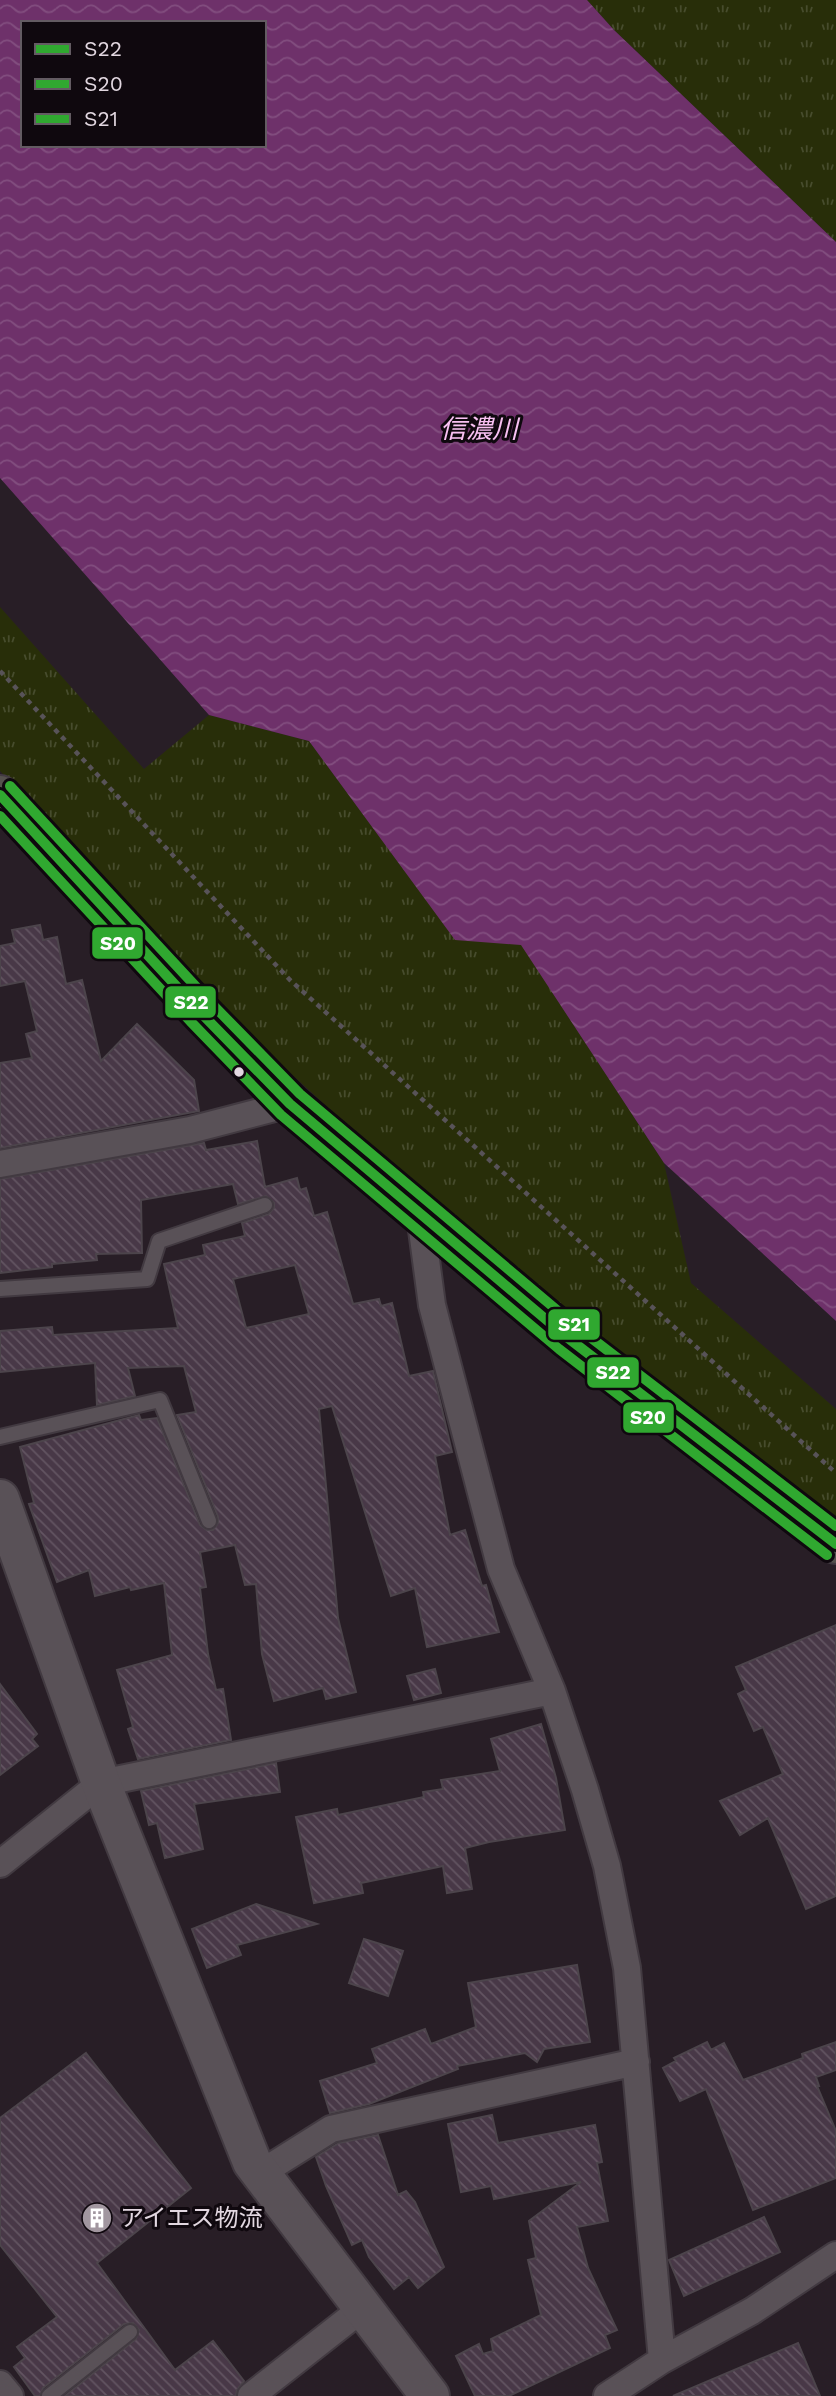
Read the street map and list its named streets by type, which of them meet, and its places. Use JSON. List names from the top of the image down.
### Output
{
  "water": ["信濃川"],
  "places": {
    "building": ["アイエス物流"]
  },
  "lines": ["transit line S21", "transit line S22", "transit line S20"],
  "legend": ["S22", "S20", "S21"]
}
